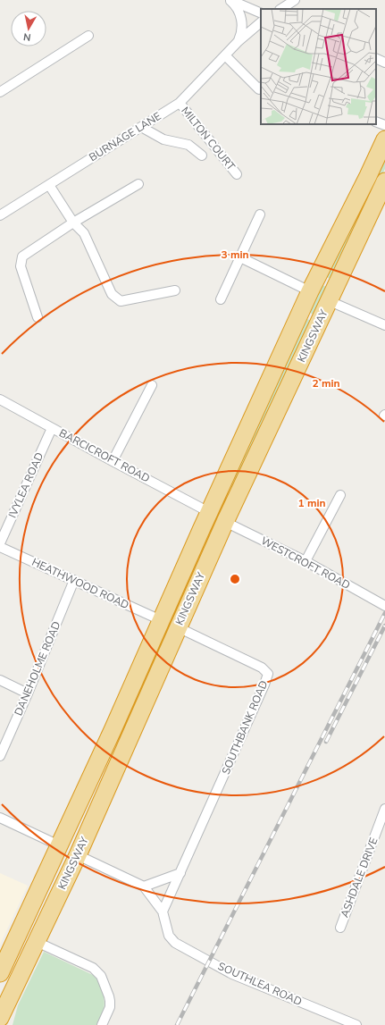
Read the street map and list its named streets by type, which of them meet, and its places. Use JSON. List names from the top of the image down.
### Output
{
  "streets": {
    "highway": ["KINGSWAY"],
    "street": [
      "BURNAGE LANE",
      "MILTON COURT",
      "BARCICROFT ROAD",
      "IVYLEA ROAD",
      "WESTCROFT ROAD",
      "HEATHWOOD ROAD",
      "DANEHOLME ROAD",
      "SOUTHBANK ROAD",
      "ASHDALE DRIVE",
      "SOUTHLEA ROAD"
    ]
  },
  "crossings": [
    ["BURNAGE LANE", "MILTON COURT"],
    ["KINGSWAY", "BARCICROFT ROAD"],
    ["KINGSWAY", "WESTCROFT ROAD"],
    ["KINGSWAY", "HEATHWOOD ROAD"],
    ["KINGSWAY", "SOUTHBANK ROAD"],
    ["KINGSWAY", "SOUTHLEA ROAD"],
    ["BARCICROFT ROAD", "IVYLEA ROAD"],
    ["HEATHWOOD ROAD", "DANEHOLME ROAD"],
    ["SOUTHBANK ROAD", "SOUTHLEA ROAD"]
  ],
  "north": "bottom",
  "rings": ["3 min", "2 min", "1 min"]
}
